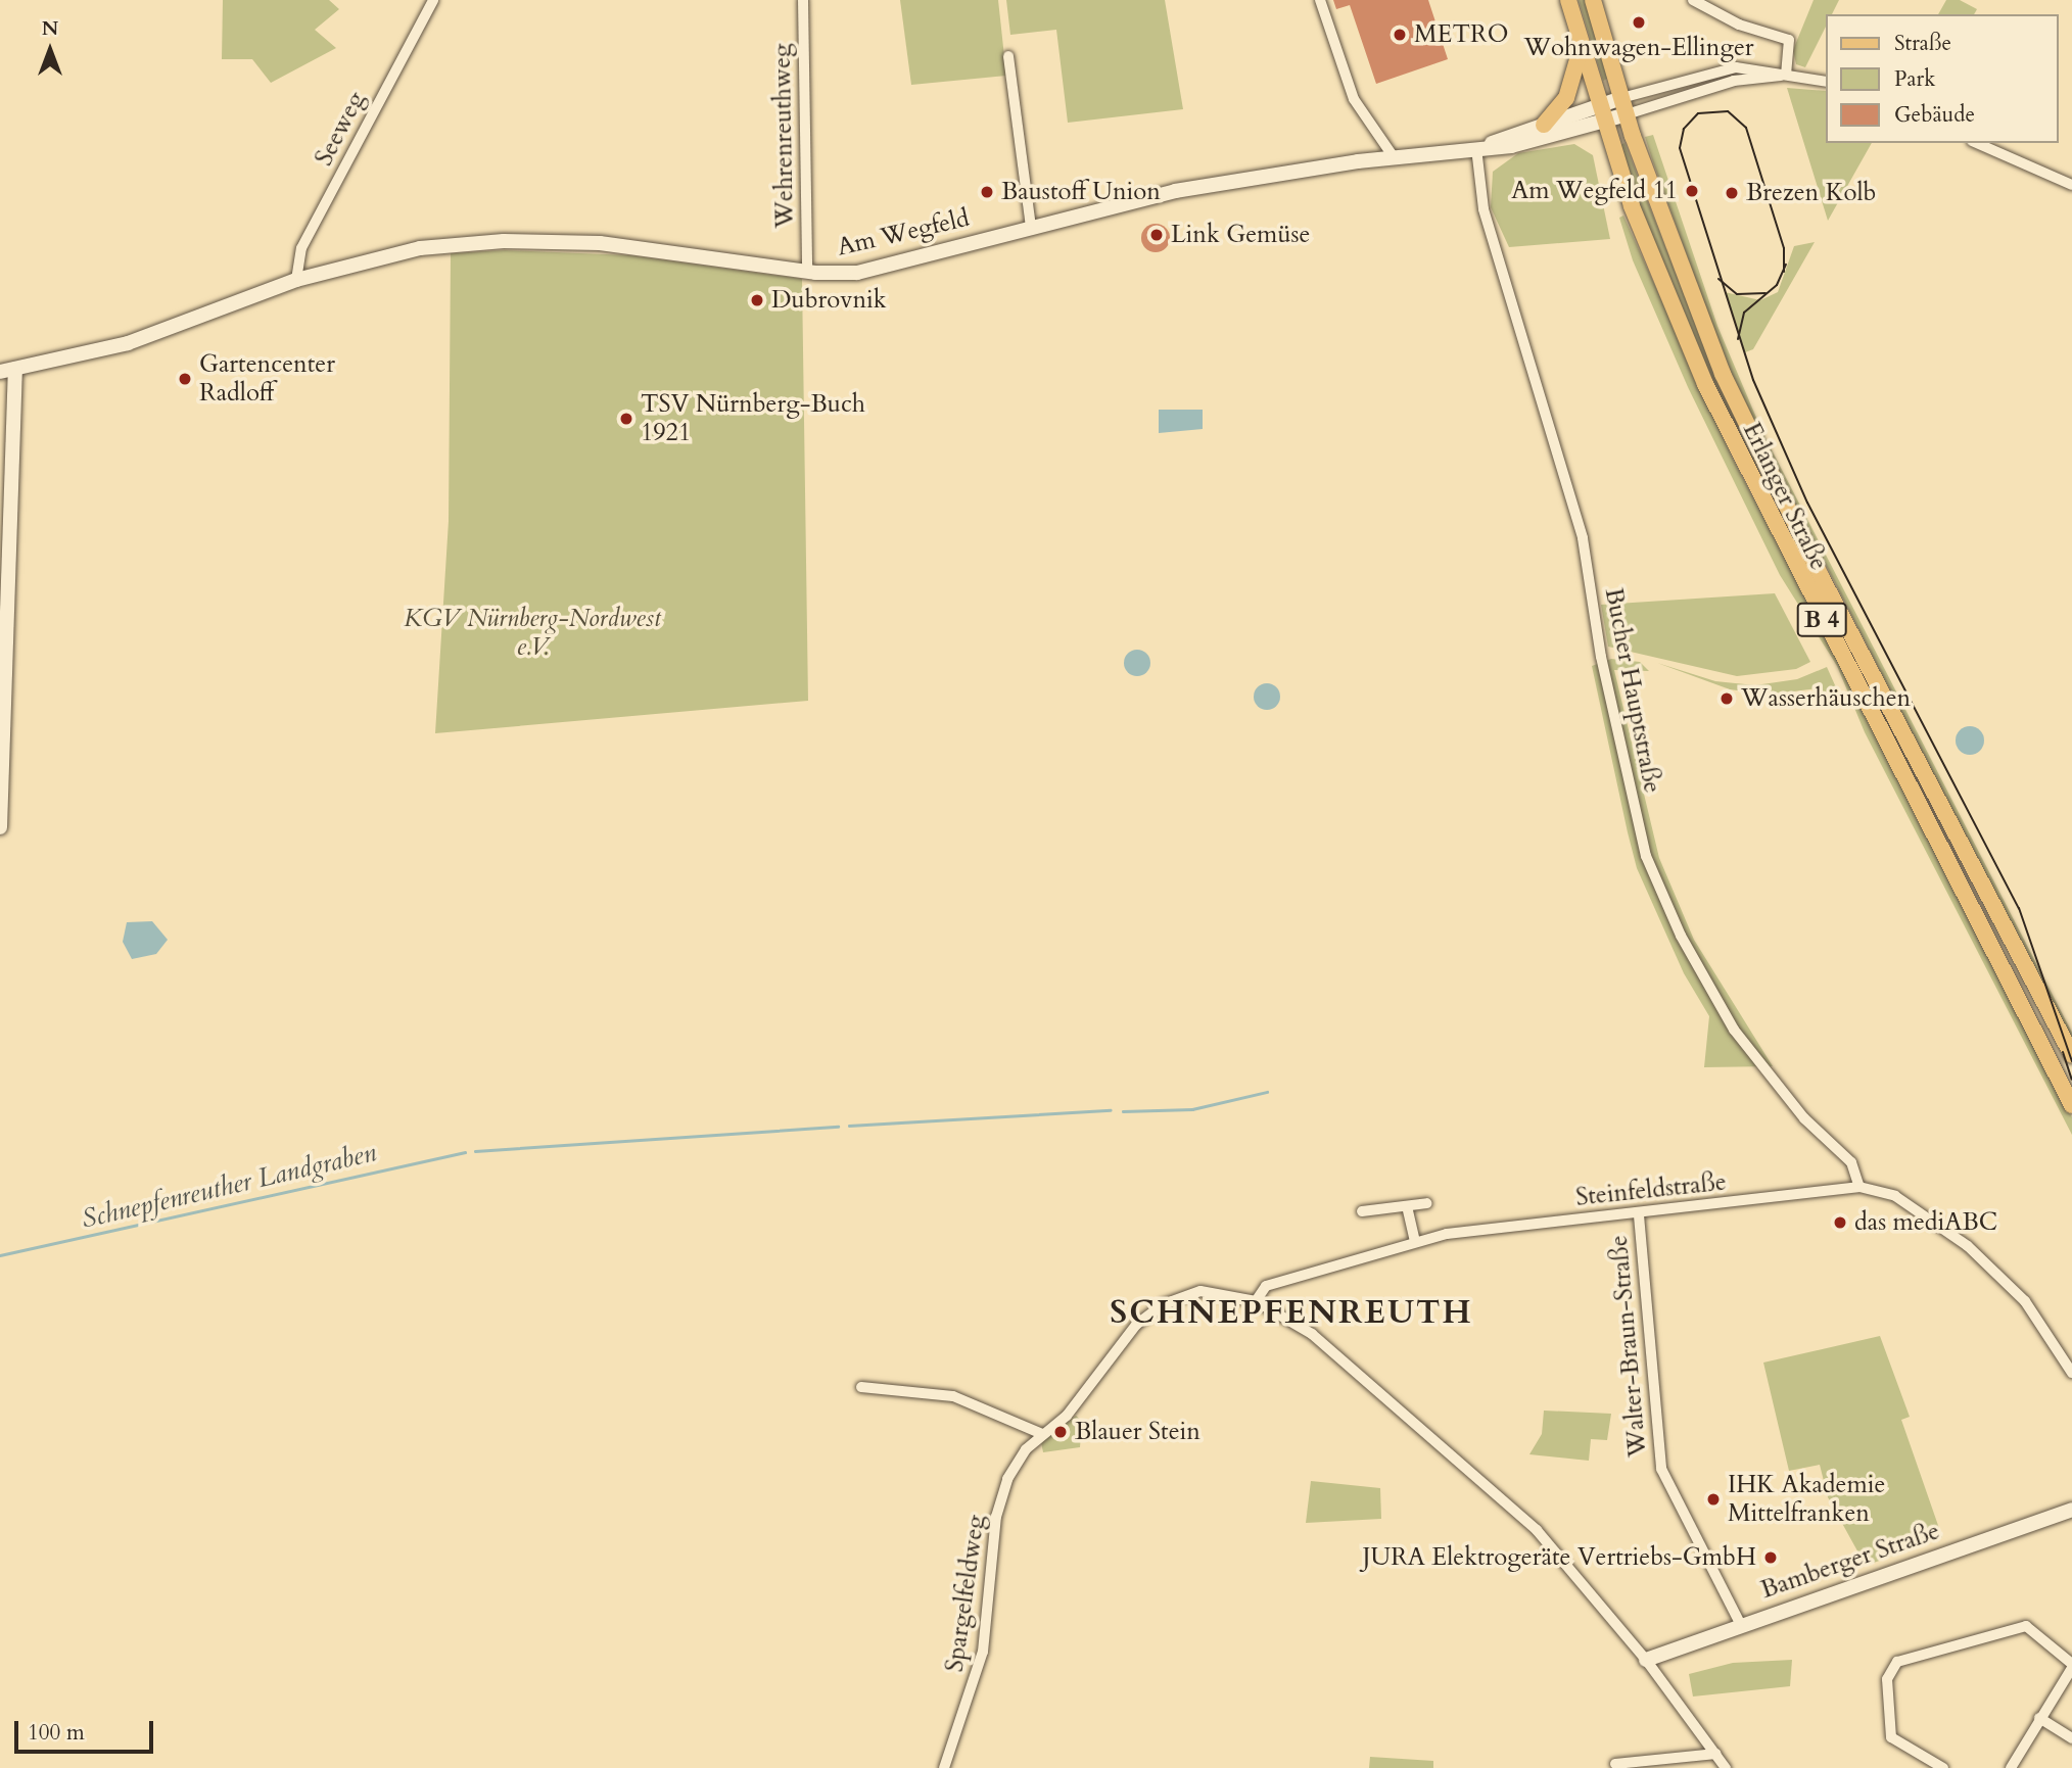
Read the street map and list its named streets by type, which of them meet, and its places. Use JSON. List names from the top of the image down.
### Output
{
  "streets": {
    "main road": ["Erlanger Straße", "B 4"],
    "street": [
      "Seeweg",
      "Wehrenreuthweg",
      "Am Wegfeld",
      "Bucher Hauptstraße",
      "Steinfeldstraße",
      "Walter-Braun-Straße",
      "Bamberger Straße",
      "Spargelfeldweg"
    ]
  },
  "crossings": [
    ["Seeweg", "Am Wegfeld"],
    ["Wehrenreuthweg", "Am Wegfeld"],
    ["Am Wegfeld", "Erlanger Straße"],
    ["Am Wegfeld", "Bucher Hauptstraße"],
    ["Bucher Hauptstraße", "Steinfeldstraße"],
    ["Steinfeldstraße", "Walter-Braun-Straße"],
    ["Steinfeldstraße", "Spargelfeldweg"],
    ["Walter-Braun-Straße", "Bamberger Straße"]
  ],
  "districts": ["SCHNEPFENREUTH"],
  "water": ["Schnepfenreuther Landgraben"],
  "parks": ["KGV Nürnberg-Nordwest e.V."],
  "places": [
    "Wohnwagen-Ellinger",
    "METRO",
    "Am Wegfeld 11",
    "Baustoff Union",
    "Brezen Kolb",
    "Link Gemüse",
    "Dubrovnik",
    "Gartencenter Radloff",
    "TSV Nürnberg-Buch 1921",
    "Wasserhäuschen",
    "das mediABC",
    "Blauer Stein",
    "IHK Akademie Mittelfranken",
    "JURA Elektrogeräte Vertriebs-GmbH"
  ],
  "legend": ["Straße", "Park", "Gebäude"],
  "scale_bar": "100 m",
  "north": "top"
}
